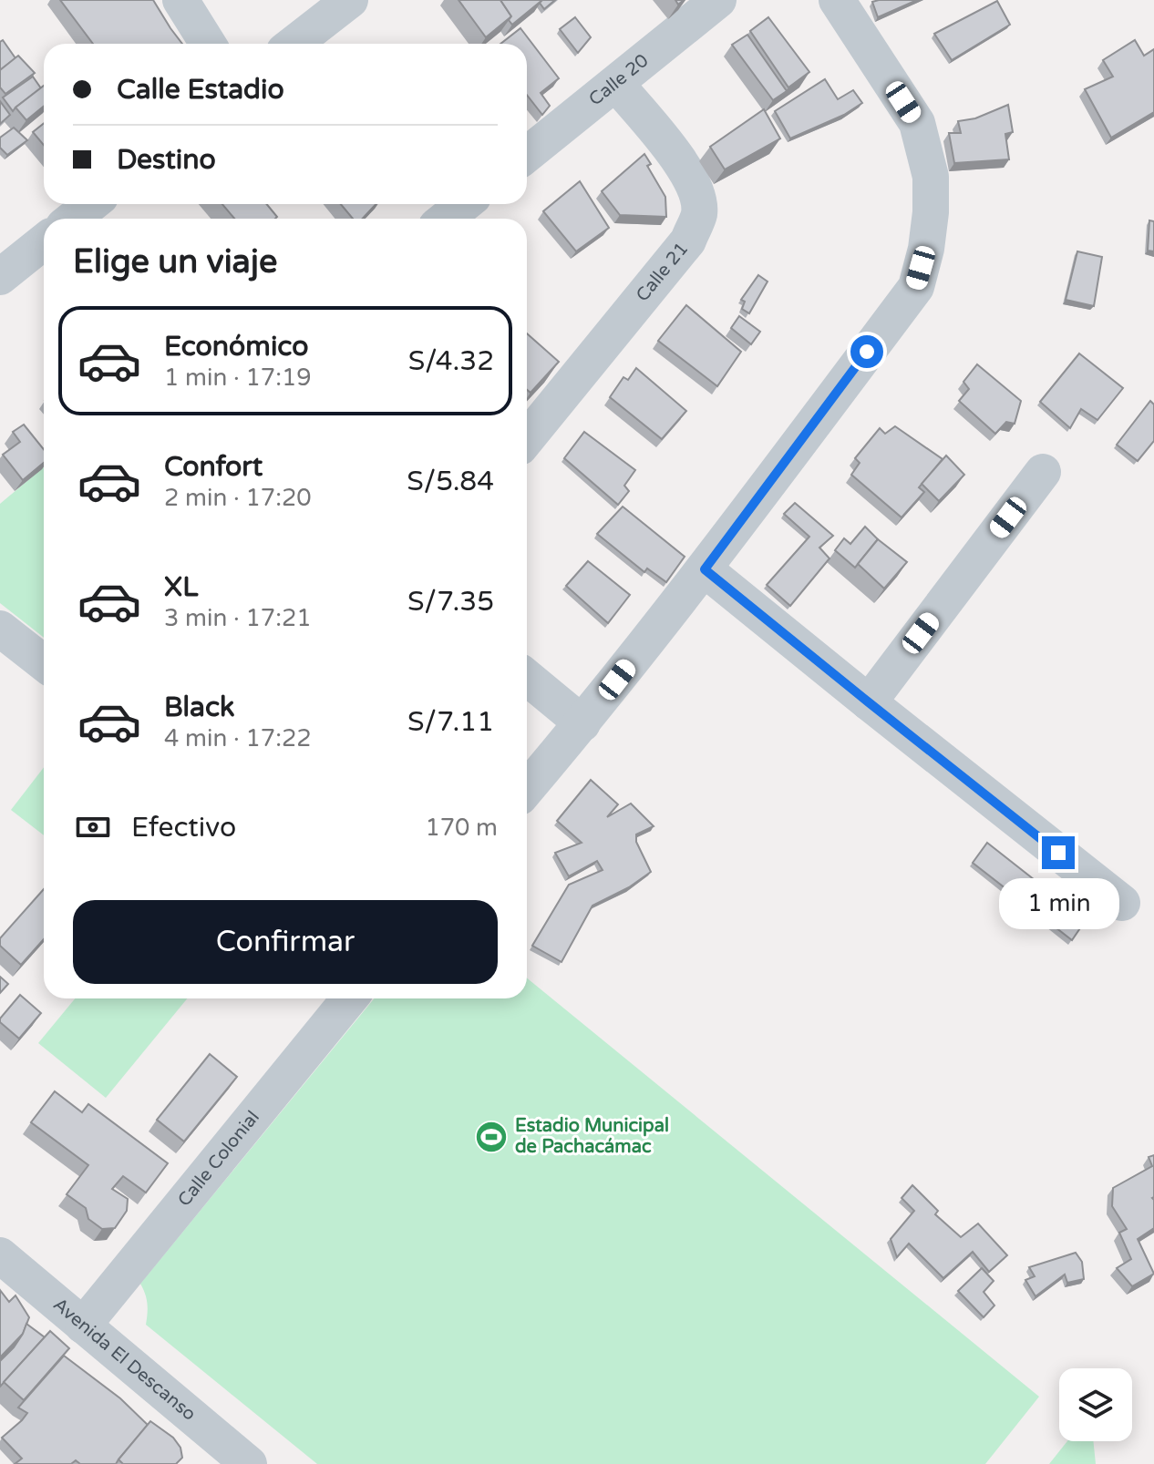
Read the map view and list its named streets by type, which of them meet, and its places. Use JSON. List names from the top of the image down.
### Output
{
  "streets": {
    "street": [
      "Calle 20",
      "Calle 21",
      "Calle Colonial",
      "Avenida El Descanso"
    ]
  },
  "crossings": [
    ["Calle 20", "Calle 21"],
    ["Calle Colonial", "Avenida El Descanso"]
  ],
  "places": {
    "sports": ["Estadio Municipal de Pachacámac"]
  },
  "page": {
    "banner": ["Calle Estadio", "Destino"],
    "heading": "Elige un viaje",
    "list": [
      {
        "name": "Económico",
        "note": "1 min · 17:19",
        "value": "S/4.32"
      },
      {
        "name": "Confort",
        "note": "2 min · 17:20",
        "value": "S/5.84"
      },
      {
        "name": "XL",
        "note": "3 min · 17:21",
        "value": "S/7.35"
      },
      {
        "name": "Black",
        "note": "4 min · 17:22",
        "value": "S/7.11"
      }
    ],
    "pay": ["Efectivo", "170 m"],
    "bubble": "1 min",
    "buttons": "Confirmar"
  }
}
